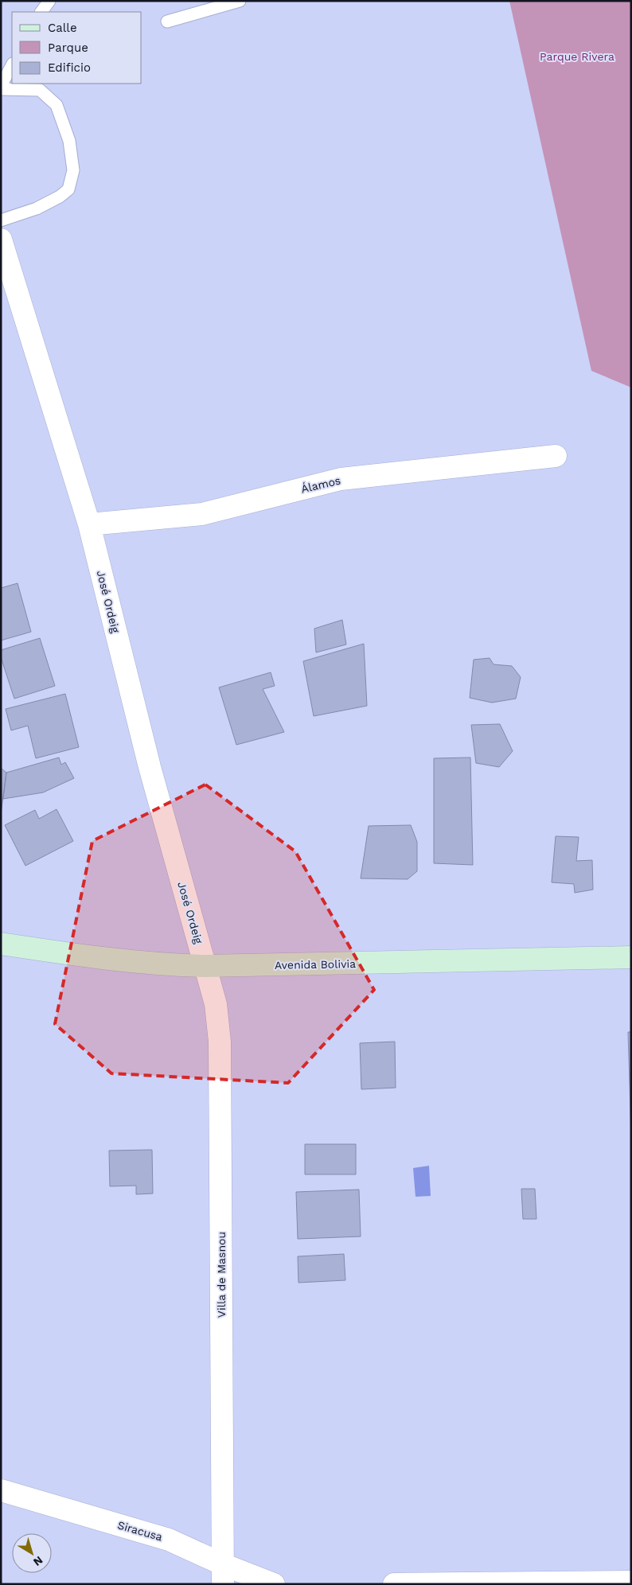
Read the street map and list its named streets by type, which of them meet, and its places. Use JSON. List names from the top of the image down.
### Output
{
  "streets": {
    "street": [
      "Álamos",
      "José Ordeig",
      "Avenida Bolivia",
      "Villa de Masnou",
      "Siracusa"
    ]
  },
  "crossings": [
    ["Álamos", "José Ordeig"],
    ["José Ordeig", "Avenida Bolivia"],
    ["José Ordeig", "Villa de Masnou"],
    ["Avenida Bolivia", "Villa de Masnou"],
    ["Villa de Masnou", "Siracusa"]
  ],
  "parks": ["Parque Rivera"],
  "legend": ["Calle", "Parque", "Edificio"],
  "north": "bottom right"
}
